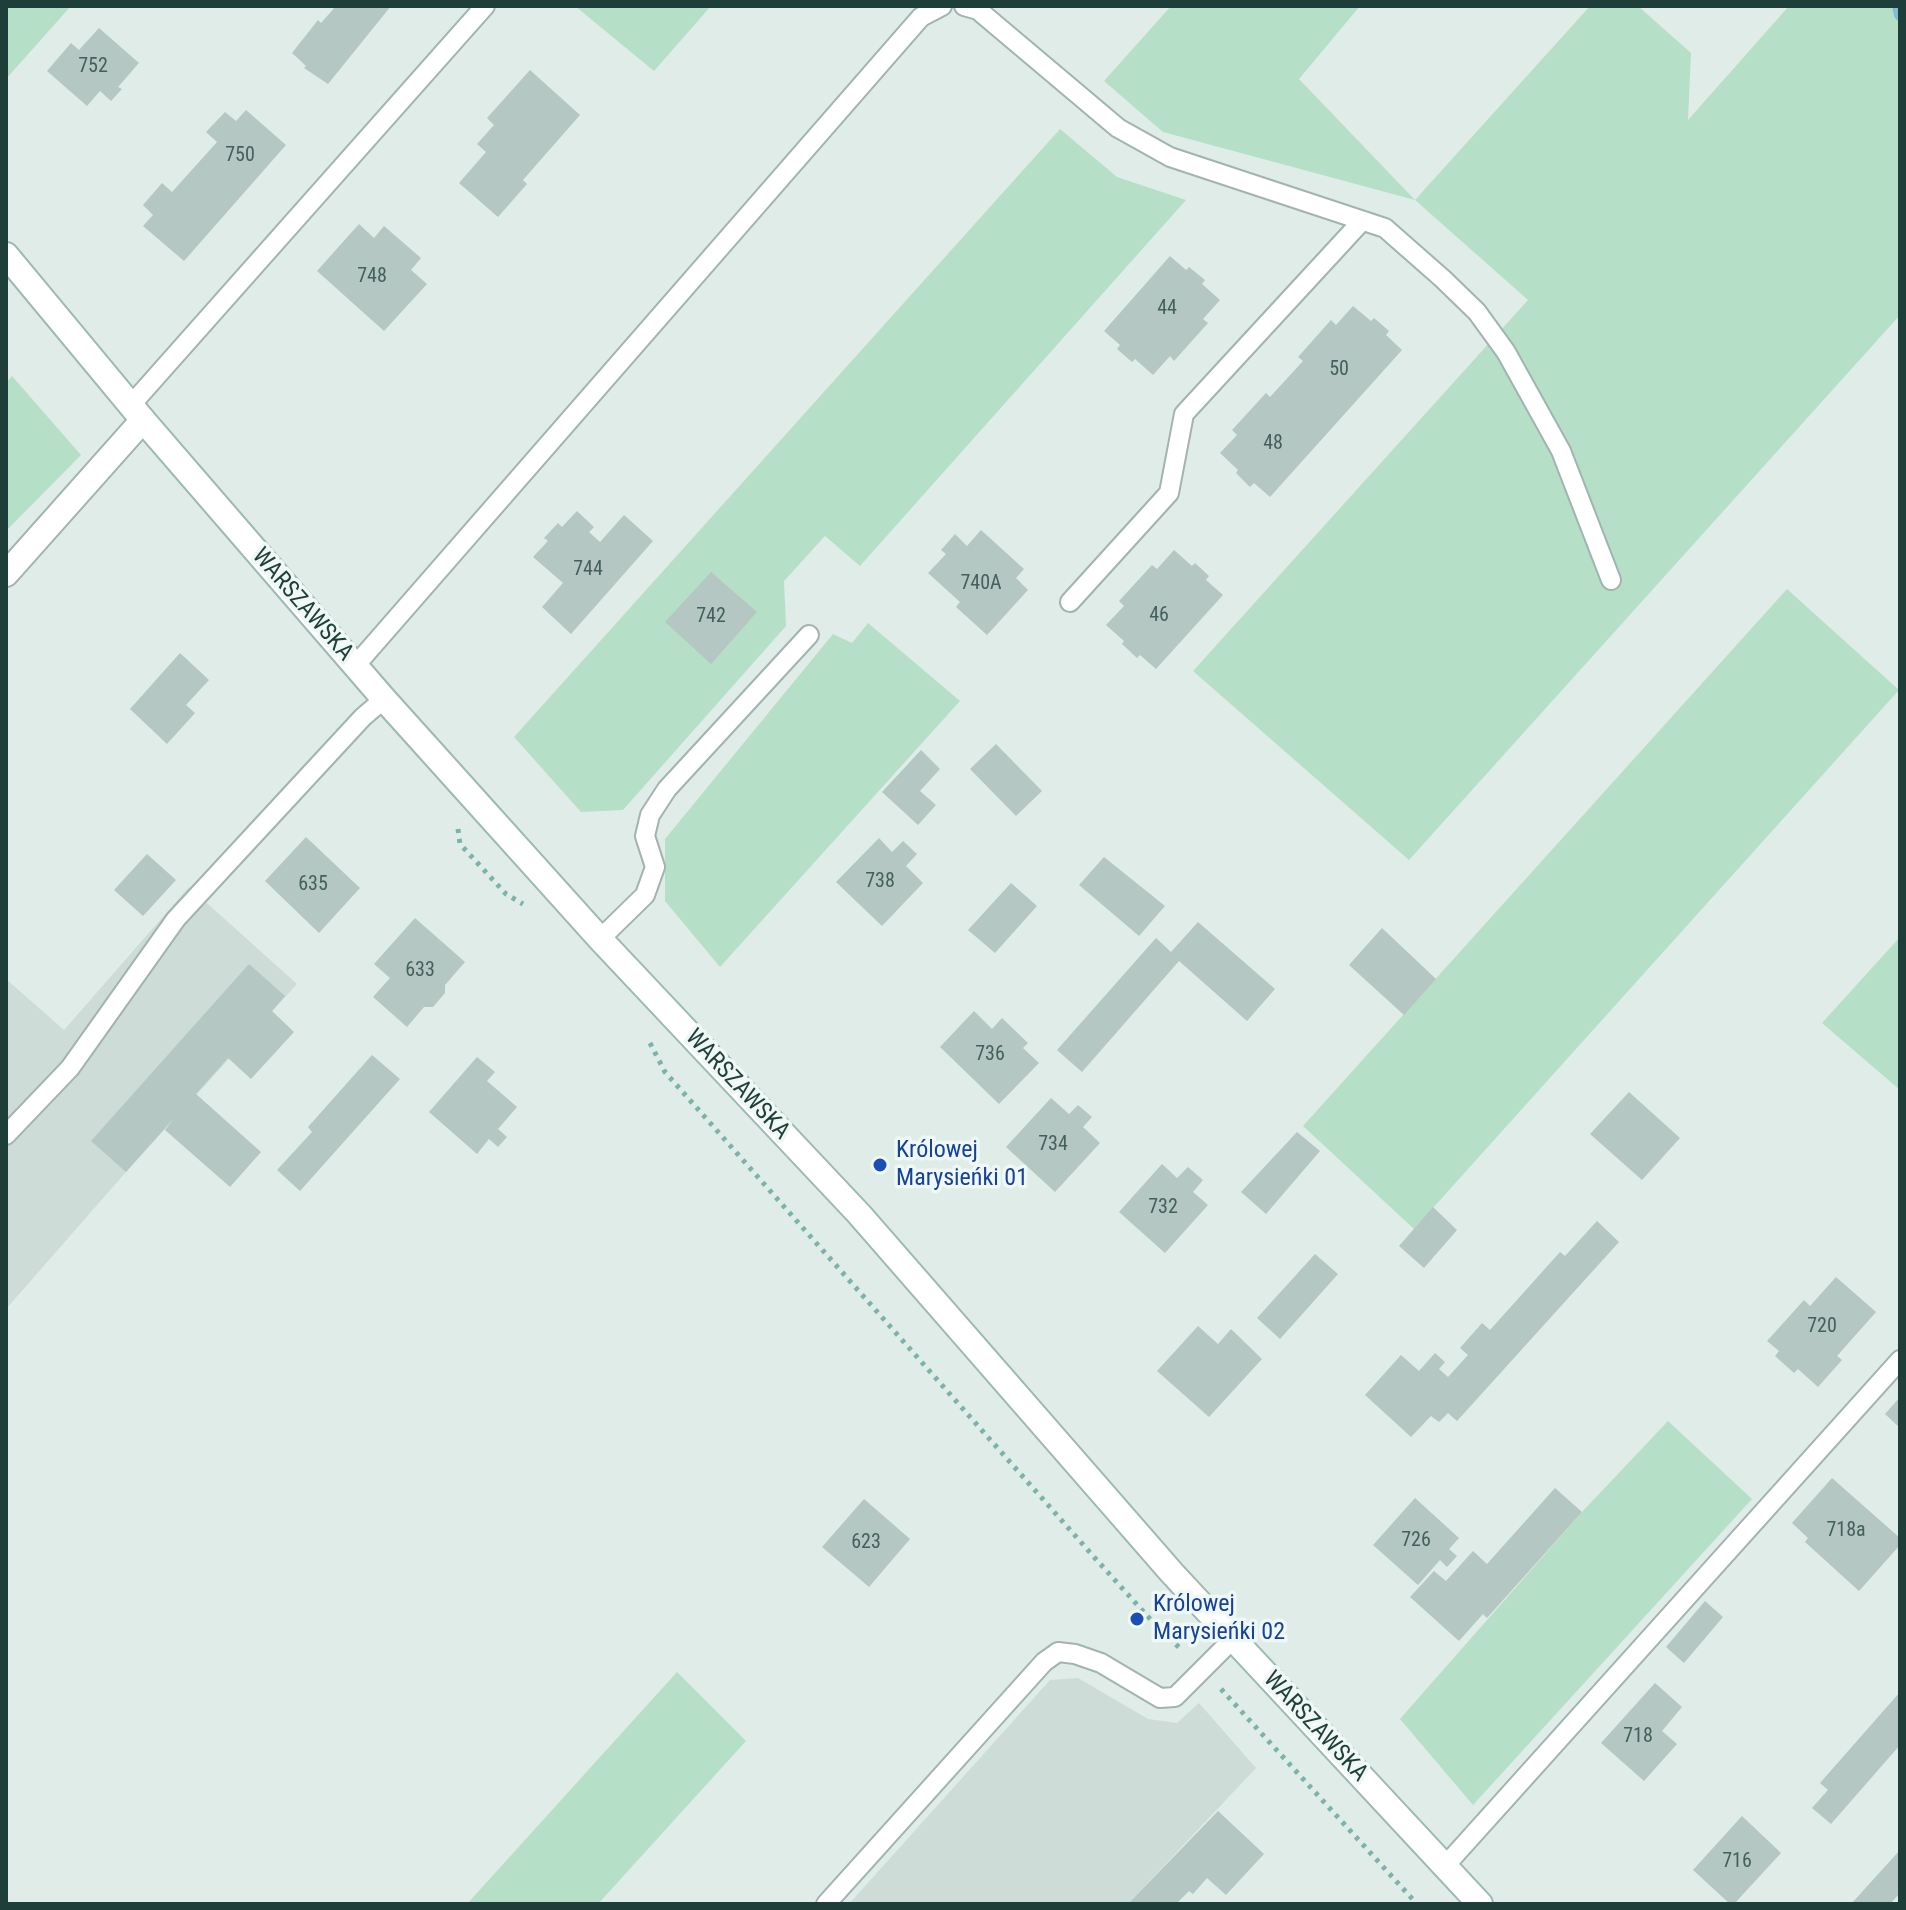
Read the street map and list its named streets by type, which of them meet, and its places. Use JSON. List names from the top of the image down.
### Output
{
  "streets": {
    "main road": ["WARSZAWSKA"]
  },
  "places": ["Królowej Marysieńki 01", "Królowej Marysieńki 02"],
  "house_numbers": [
    "752",
    "750",
    "748",
    "44",
    "50",
    "48",
    "744",
    "740A",
    "46",
    "742",
    "738",
    "635",
    "633",
    "736",
    "734",
    "732",
    "720",
    "718a",
    "726",
    "623",
    "718",
    "716"
  ]
}
